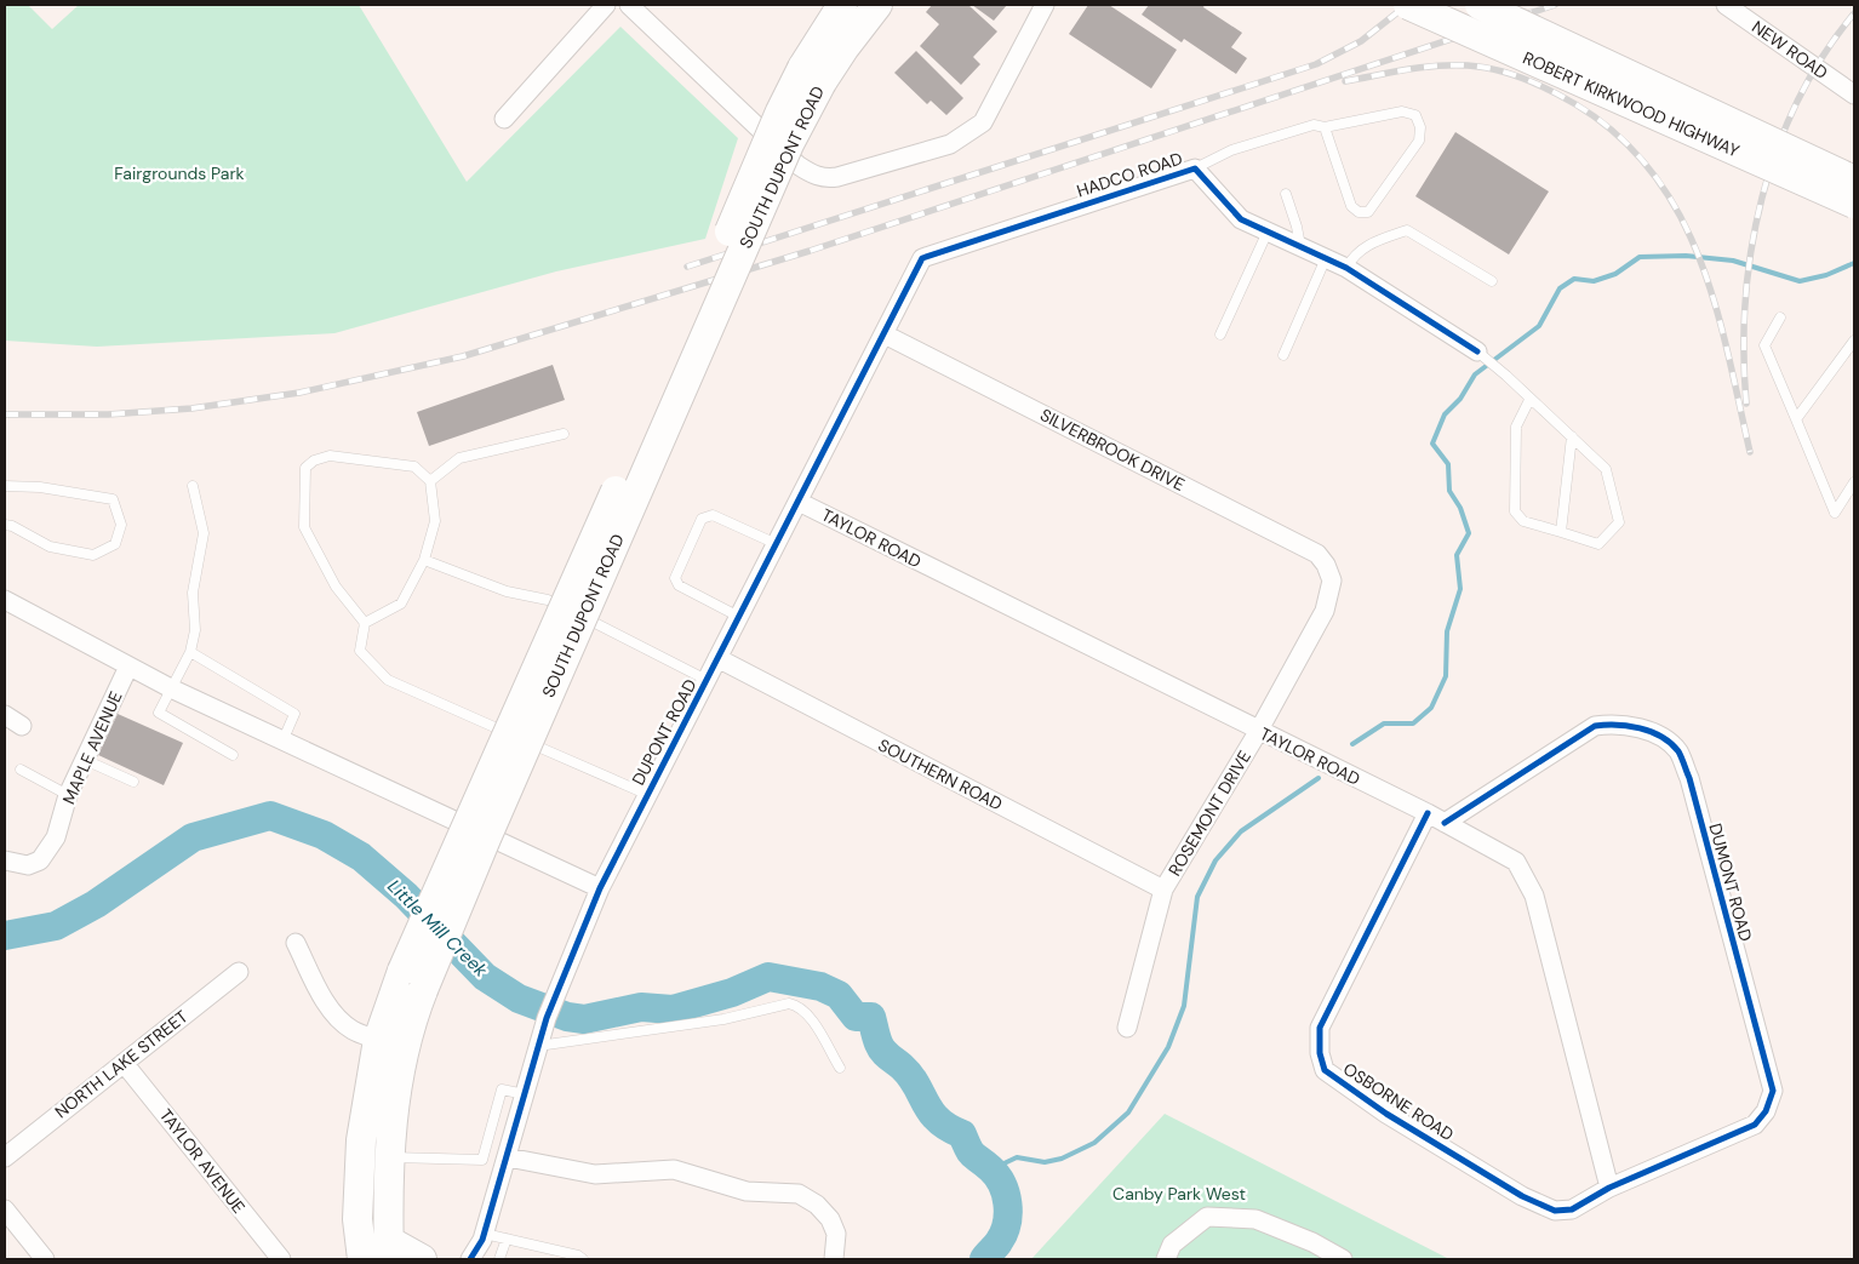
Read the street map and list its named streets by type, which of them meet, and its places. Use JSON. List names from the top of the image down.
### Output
{
  "streets": {
    "main road": ["ROBERT KIRKWOOD HIGHWAY", "SOUTH DUPONT ROAD"],
    "street": [
      "NEW ROAD",
      "HADCO ROAD",
      "SILVERBROOK DRIVE",
      "TAYLOR ROAD",
      "DUPONT ROAD",
      "MAPLE AVENUE",
      "SOUTHERN ROAD",
      "ROSEMONT DRIVE",
      "DUMONT ROAD",
      "NORTH LAKE STREET",
      "OSBORNE ROAD",
      "TAYLOR AVENUE"
    ]
  },
  "crossings": [
    ["HADCO ROAD", "DUPONT ROAD"],
    ["SILVERBROOK DRIVE", "DUPONT ROAD"],
    ["SILVERBROOK DRIVE", "ROSEMONT DRIVE"],
    ["TAYLOR ROAD", "DUPONT ROAD"],
    ["TAYLOR ROAD", "ROSEMONT DRIVE"],
    ["TAYLOR ROAD", "DUMONT ROAD"],
    ["TAYLOR ROAD", "OSBORNE ROAD"],
    ["DUPONT ROAD", "SOUTHERN ROAD"],
    ["SOUTHERN ROAD", "ROSEMONT DRIVE"],
    ["DUMONT ROAD", "OSBORNE ROAD"],
    ["NORTH LAKE STREET", "TAYLOR AVENUE"]
  ],
  "water": ["Little Mill Creek"],
  "parks": ["Fairgrounds Park", "Canby Park West"]
}
